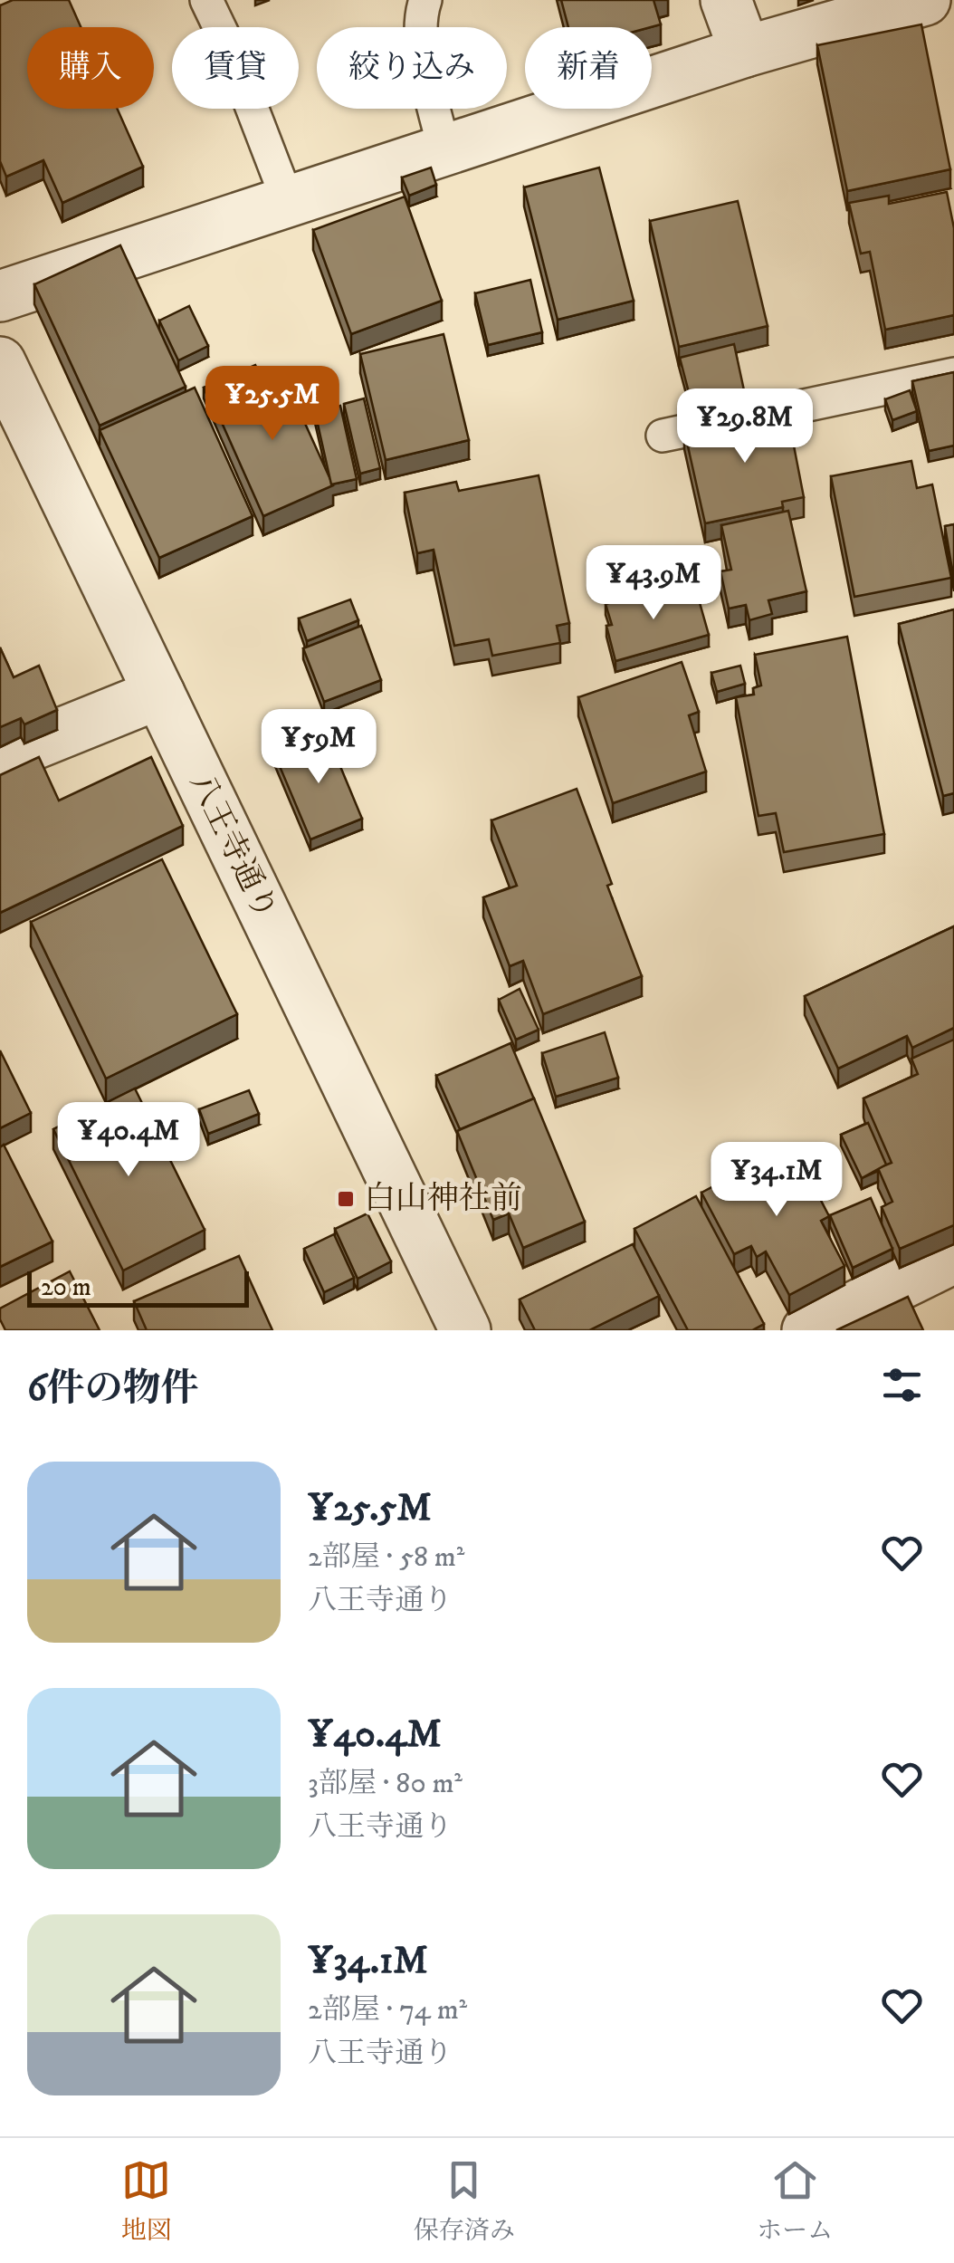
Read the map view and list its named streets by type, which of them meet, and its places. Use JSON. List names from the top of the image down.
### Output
{
  "streets": {
    "street": ["八王寺通り"]
  },
  "places": {
    "transit": ["白山神社前"]
  },
  "scale_bar": "20 m",
  "page": {
    "chip": [
      "購入",
      "賃貸",
      "絞り込み",
      "新着"
    ],
    "price": [
      "¥25.5M",
      "¥29.8M",
      "¥43.9M",
      "¥59M",
      "¥40.4M",
      "¥34.1M"
    ],
    "scale": "20 m",
    "heading": "6件の物件",
    "list": [
      {
        "name": "¥25.5M",
        "note": "2部屋 · 58 m² · 八王寺通り"
      },
      {
        "name": "¥40.4M",
        "note": "3部屋 · 80 m² · 八王寺通り"
      },
      {
        "name": "¥34.1M",
        "note": "2部屋 · 74 m² · 八王寺通り"
      }
    ],
    "tabs": ["地図", "保存済み", "ホーム"]
  }
}
